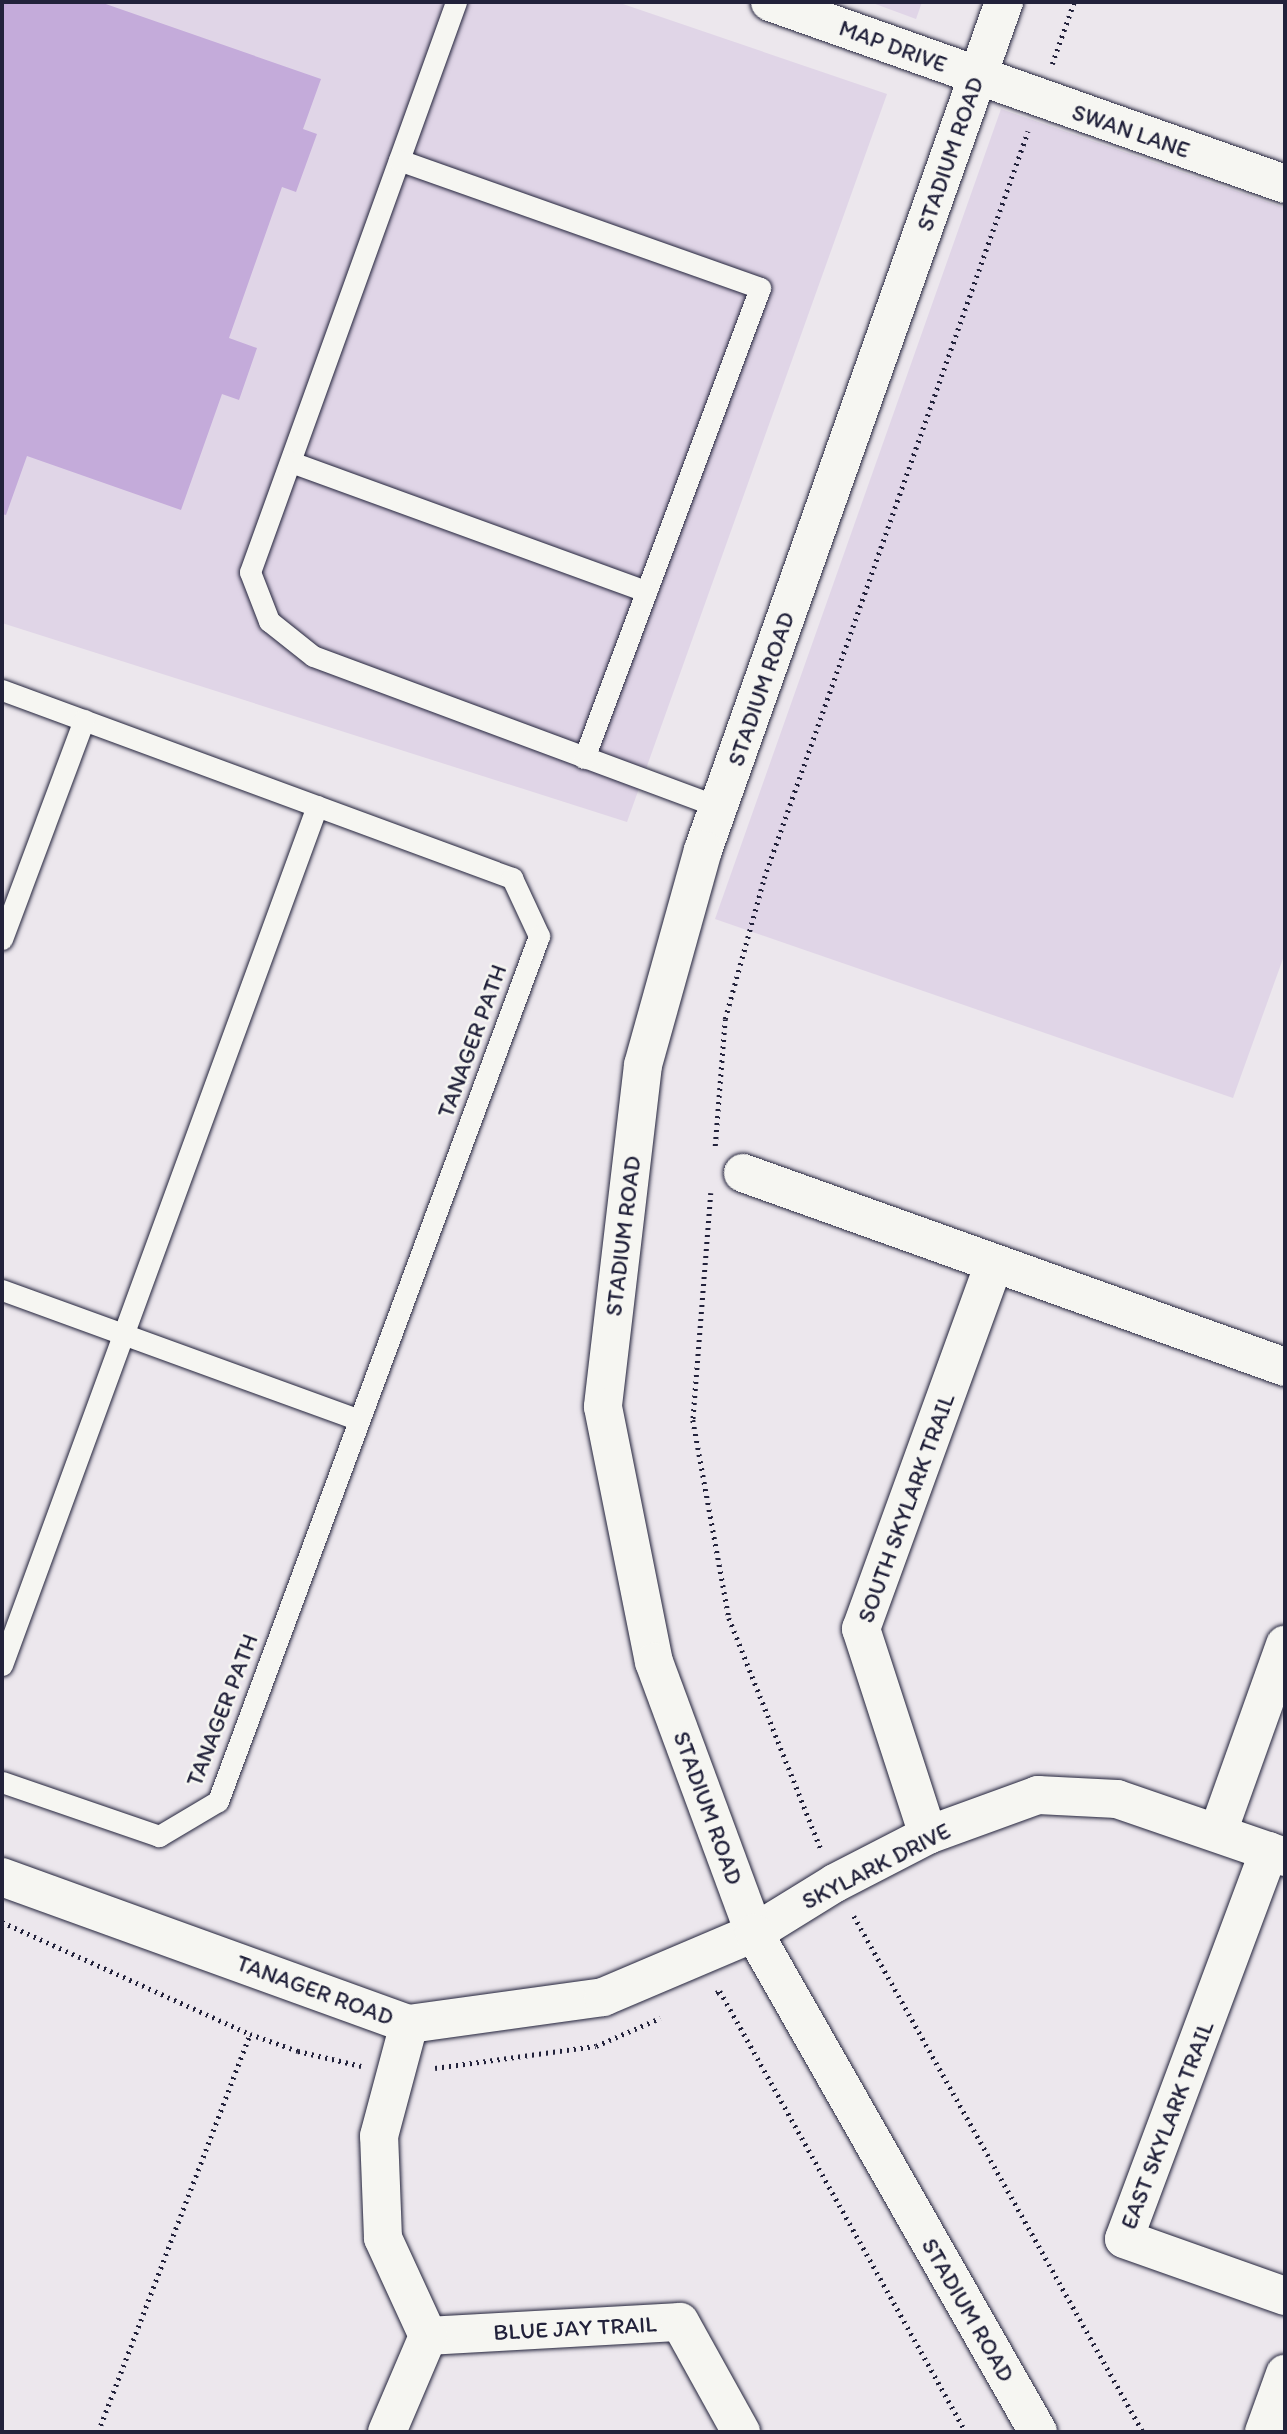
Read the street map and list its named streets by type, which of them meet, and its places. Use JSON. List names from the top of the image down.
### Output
{
  "streets": {
    "street": [
      "MAP DRIVE",
      "SWAN LANE",
      "STADIUM ROAD",
      "SOUTH SKYLARK TRAIL",
      "SKYLARK DRIVE",
      "TANAGER ROAD",
      "EAST SKYLARK TRAIL",
      "BLUE JAY TRAIL"
    ],
    "lane": ["TANAGER PATH"]
  },
  "crossings": [
    ["MAP DRIVE", "SWAN LANE"],
    ["MAP DRIVE", "STADIUM ROAD"],
    ["SWAN LANE", "STADIUM ROAD"],
    ["STADIUM ROAD", "SKYLARK DRIVE"],
    ["STADIUM ROAD", "TANAGER ROAD"],
    ["SOUTH SKYLARK TRAIL", "SKYLARK DRIVE"],
    ["SKYLARK DRIVE", "TANAGER ROAD"],
    ["SKYLARK DRIVE", "EAST SKYLARK TRAIL"]
  ]
}
